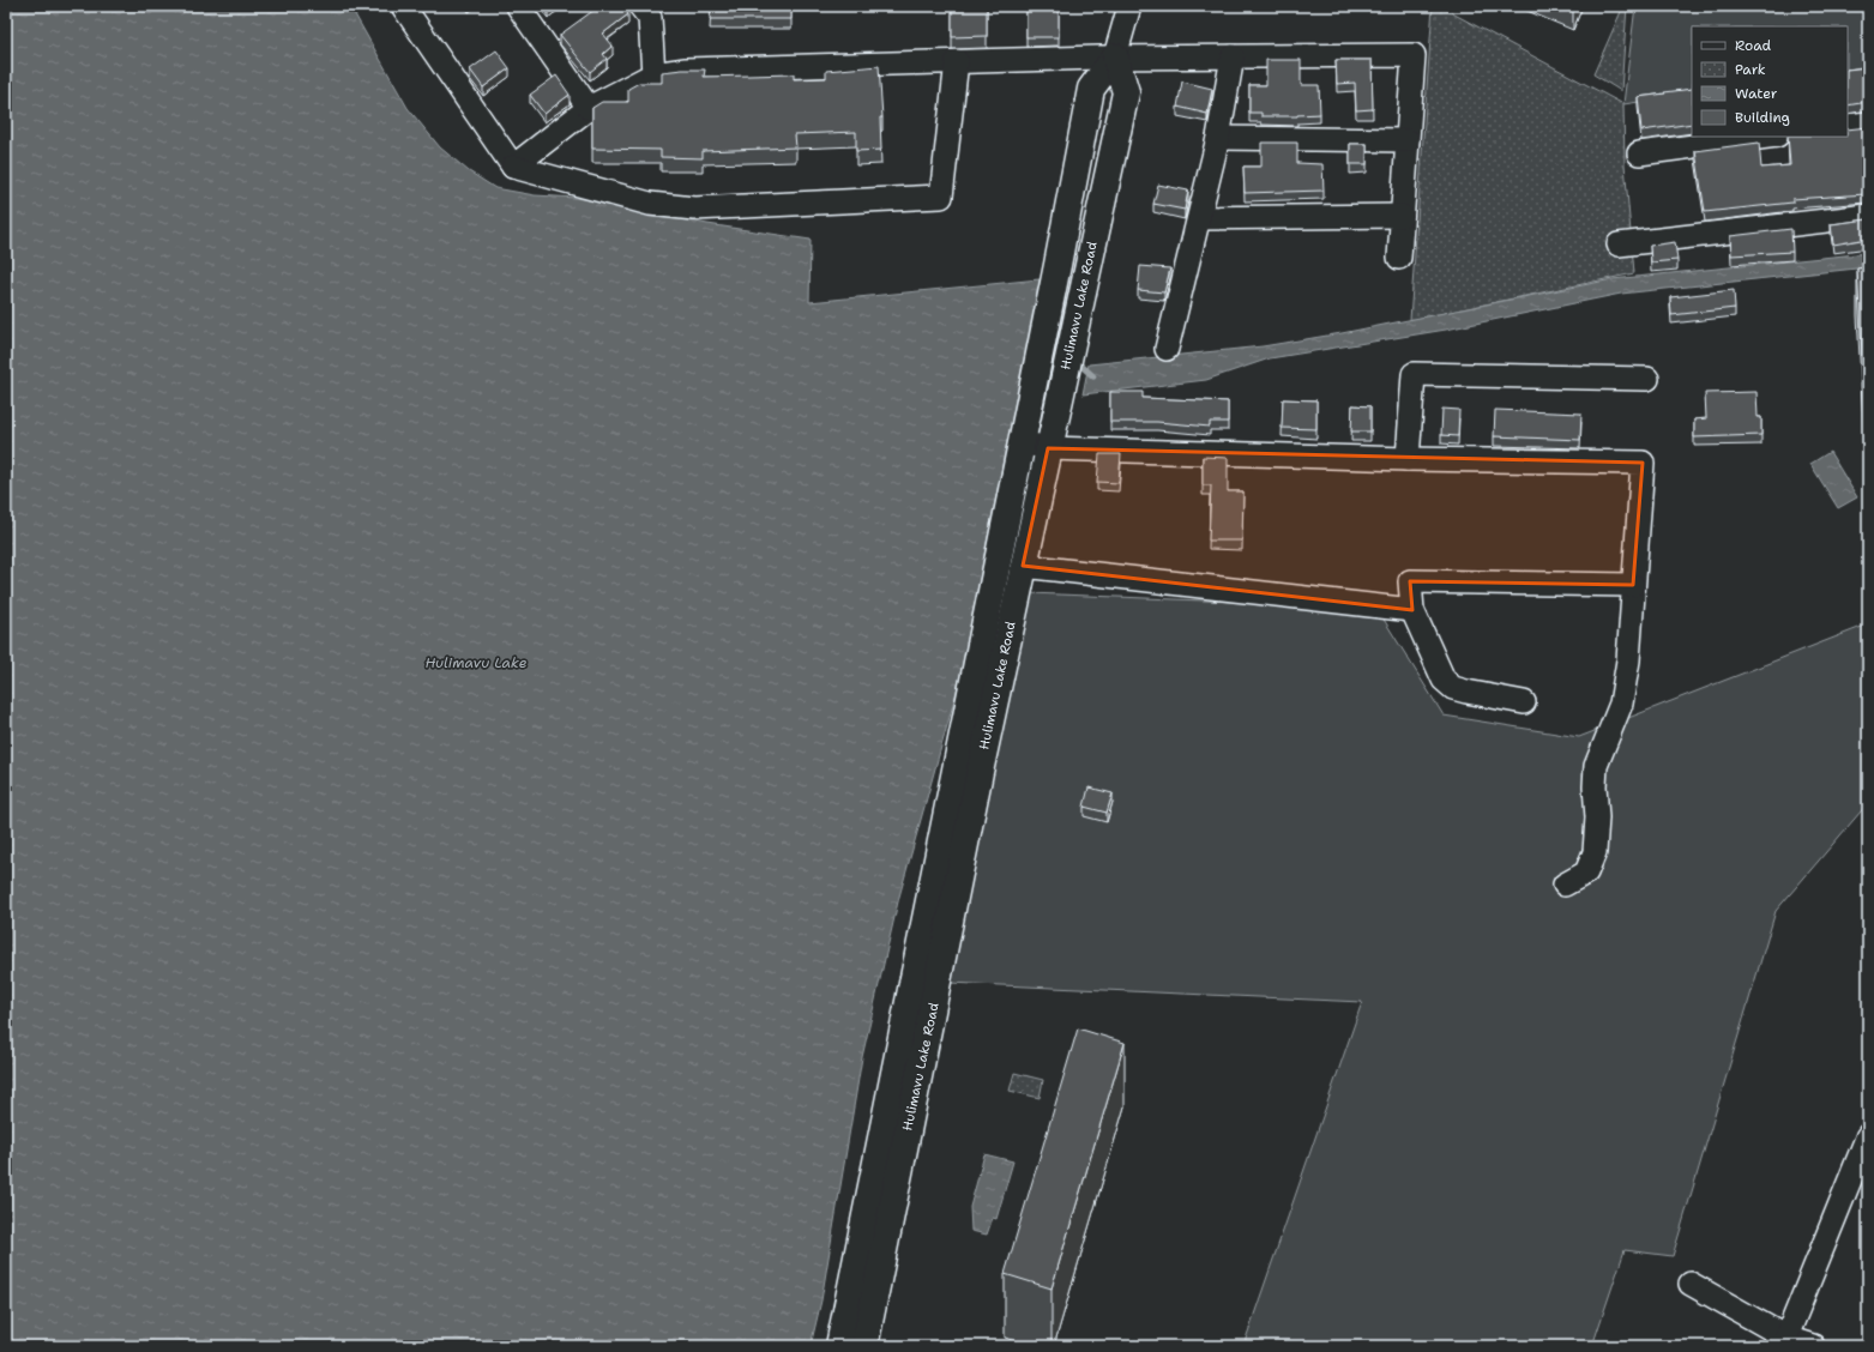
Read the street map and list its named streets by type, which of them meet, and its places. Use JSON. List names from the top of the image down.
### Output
{
  "streets": {
    "main road": ["Hulimavu Lake Road"]
  },
  "water": ["Hulimavu Lake"],
  "legend": [
    "Road",
    "Park",
    "Water",
    "Building"
  ]
}
